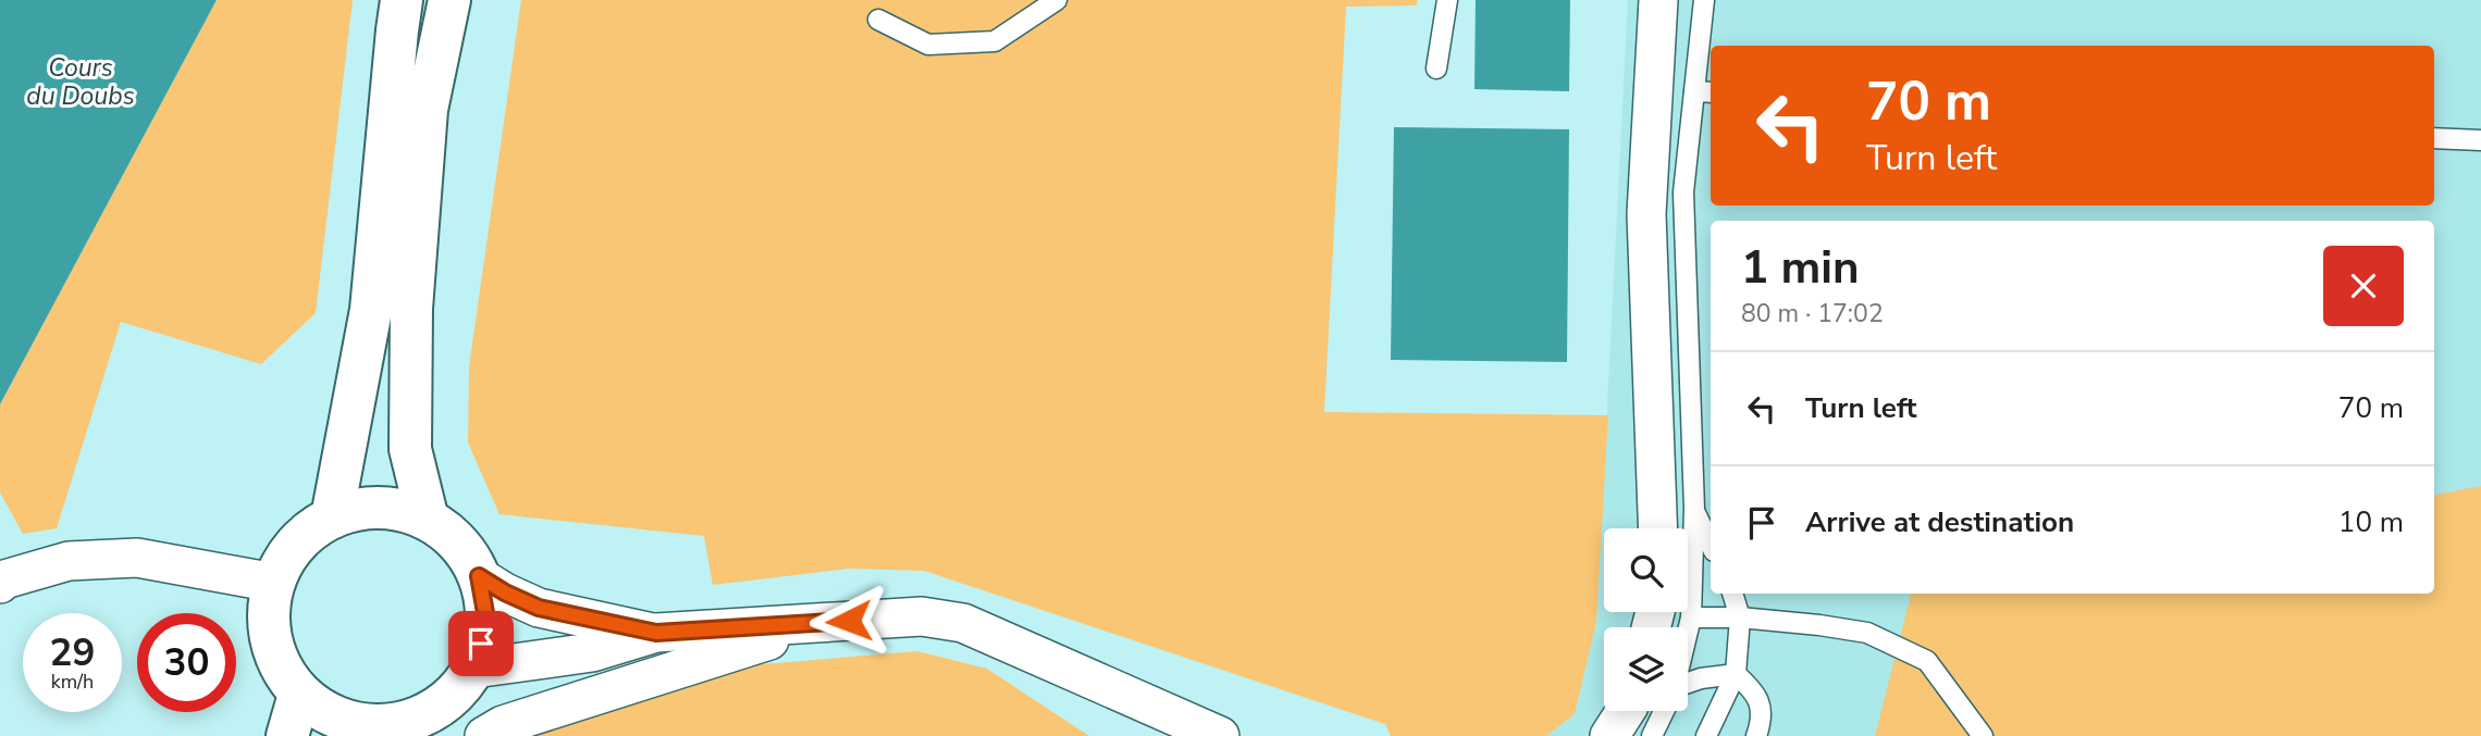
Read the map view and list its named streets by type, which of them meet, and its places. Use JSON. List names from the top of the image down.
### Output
{
  "water": ["Cours du Doubs"],
  "page": {
    "turn": ["70 m", "Turn left"],
    "heading": ["1 min", "80 m · 17:02"],
    "list": [
      {
        "name": "Turn left",
        "value": "70 m"
      },
      {
        "name": "Arrive at destination",
        "value": "10 m"
      }
    ],
    "speed": "29 km/h",
    "limit": "30"
  }
}
